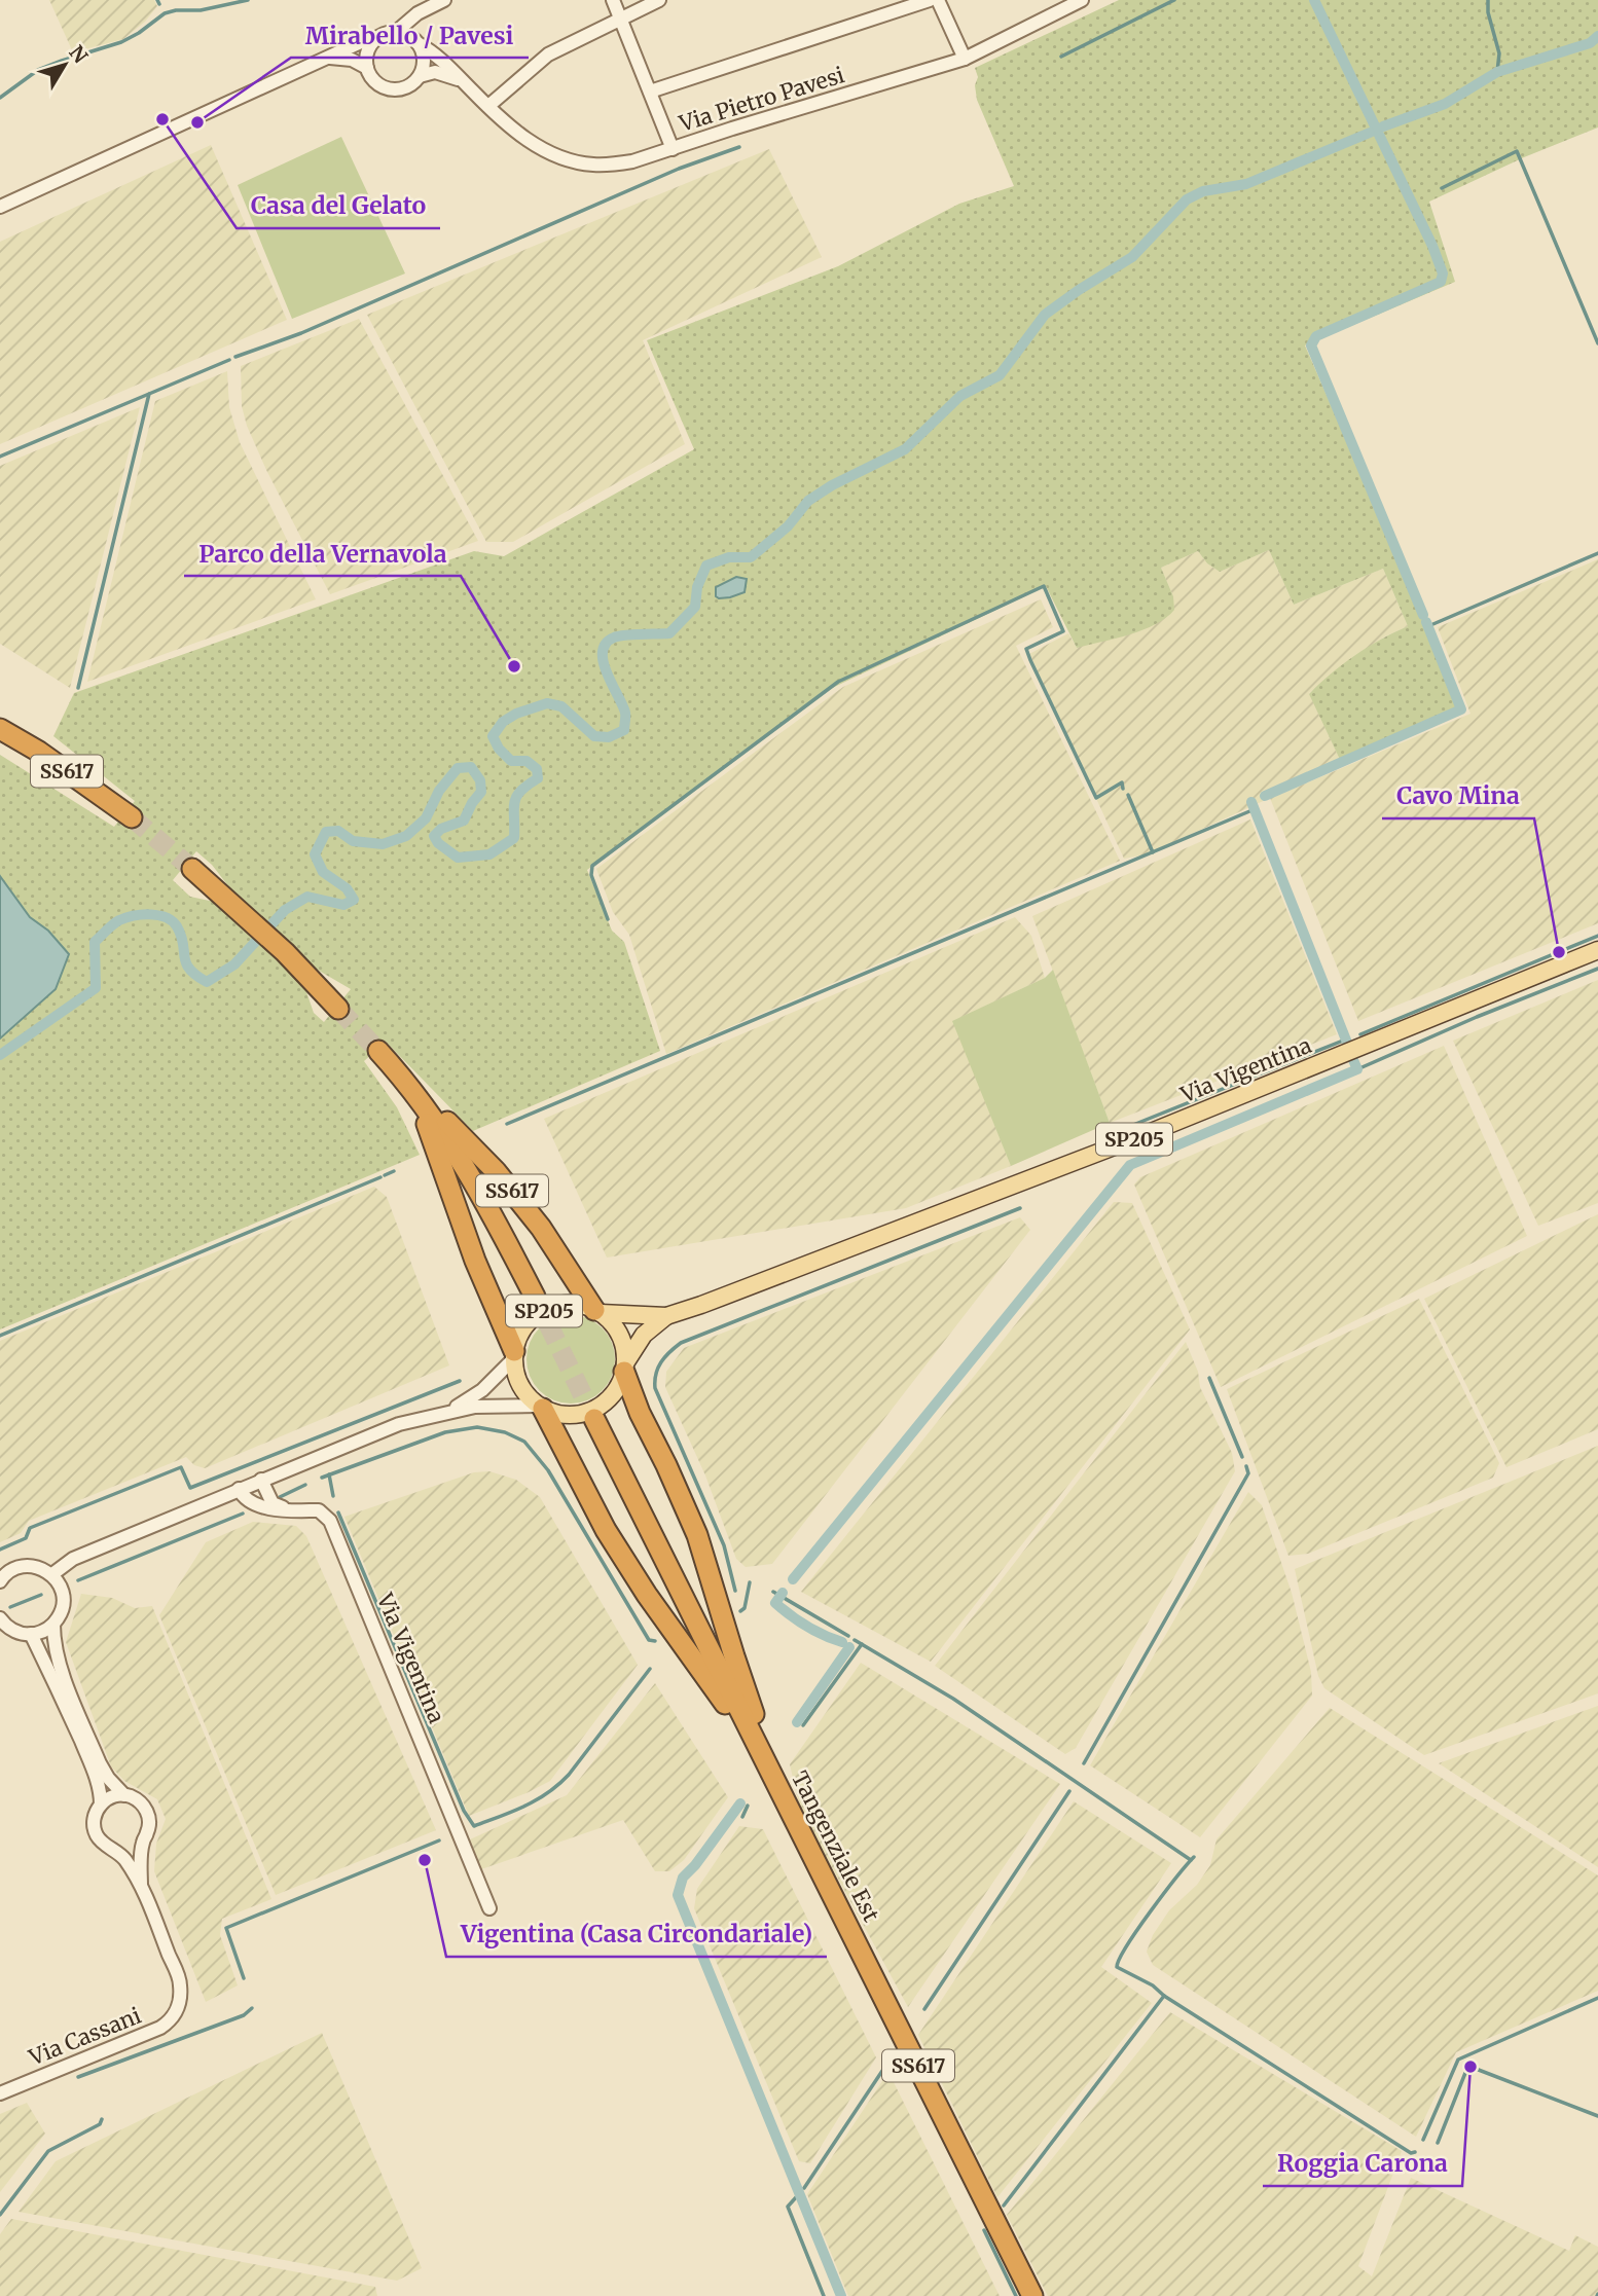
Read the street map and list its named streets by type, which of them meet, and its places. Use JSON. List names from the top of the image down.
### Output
{
  "streets": {
    "highway": ["SS617", "Tangenziale Est"],
    "main road": ["Via Vigentina", "SP205"],
    "street": ["Via Pietro Pavesi", "Via Cassani"]
  },
  "crossings": [
    ["SS617", "Via Vigentina"],
    ["SS617", "SP205"],
    ["SS617", "Tangenziale Est"],
    ["Via Vigentina", "SP205"]
  ],
  "places": [
    "Casa del Gelato",
    "Mirabello / Pavesi",
    "Parco della Vernavola",
    "Cavo Mina",
    "Vigentina (Casa Circondariale)",
    "Roggia Carona"
  ],
  "north": "top right"
}
